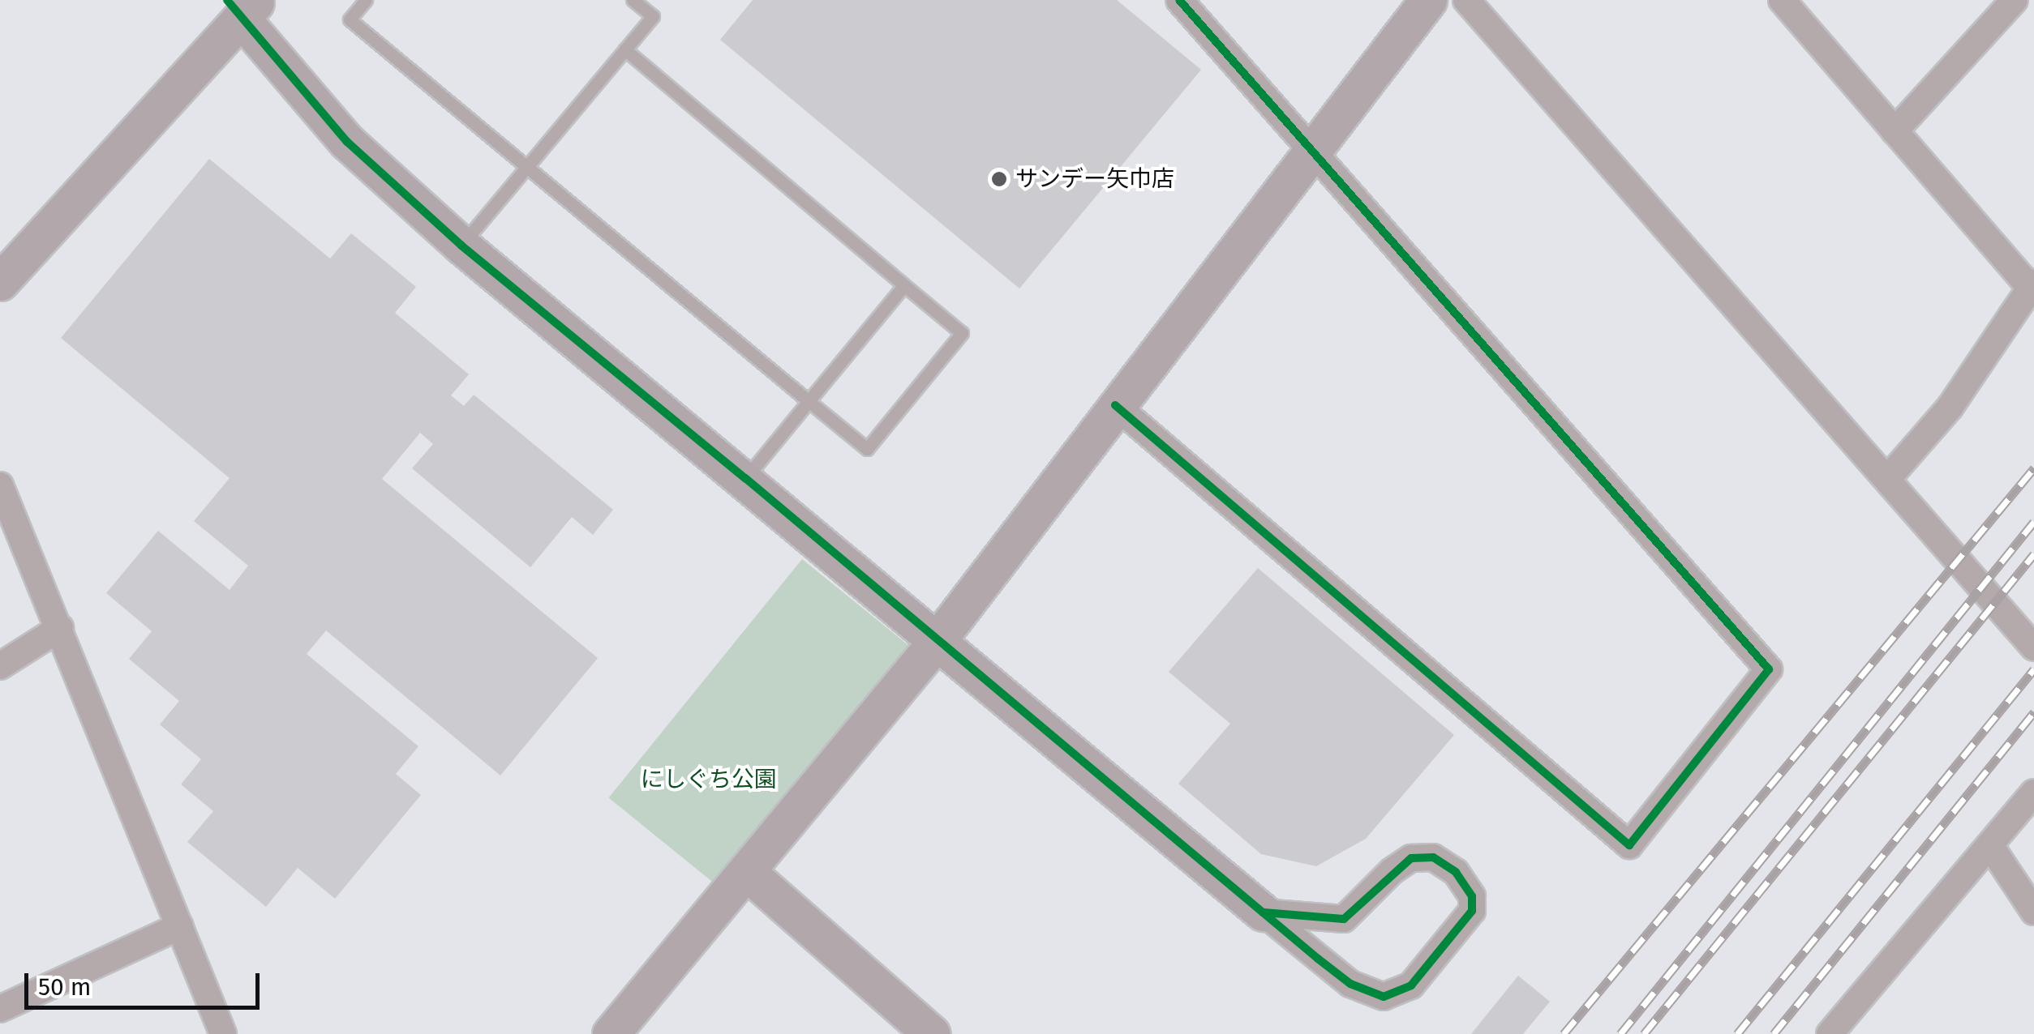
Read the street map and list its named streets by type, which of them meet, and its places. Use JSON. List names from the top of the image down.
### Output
{
  "parks": ["にしぐち公園"],
  "places": ["サンデー矢巾店"],
  "scale_bar": "50 m"
}
